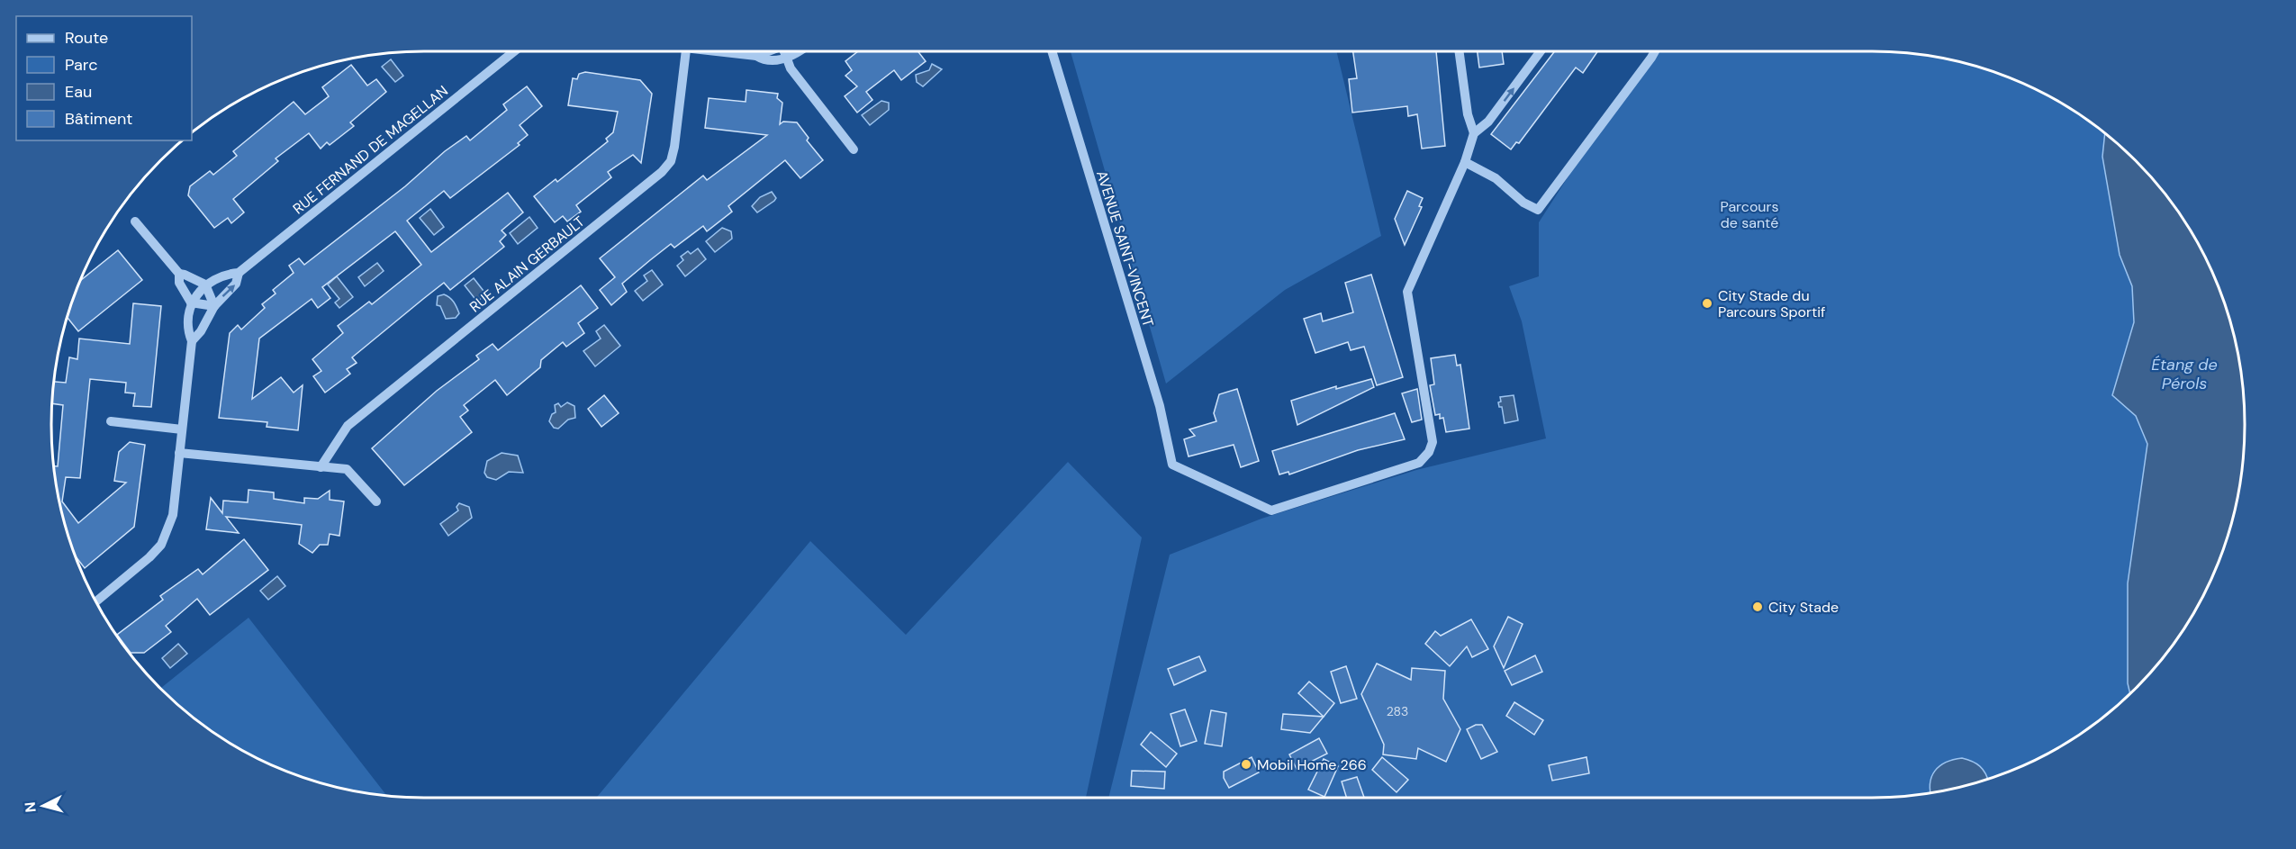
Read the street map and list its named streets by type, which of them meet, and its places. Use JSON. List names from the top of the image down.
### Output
{
  "streets": {
    "street": ["RUE FERNAND DE MAGELLAN", "AVENUE SAINT-VINCENT", "RUE ALAIN GERBAULT"]
  },
  "water": ["Étang de Pérols"],
  "parks": ["Parcours de santé"],
  "places": ["City Stade du Parcours Sportif", "City Stade", "Mobil Home 266"],
  "house_numbers": ["283"],
  "legend": [
    "Route",
    "Parc",
    "Eau",
    "Bâtiment"
  ],
  "north": "left"
}
